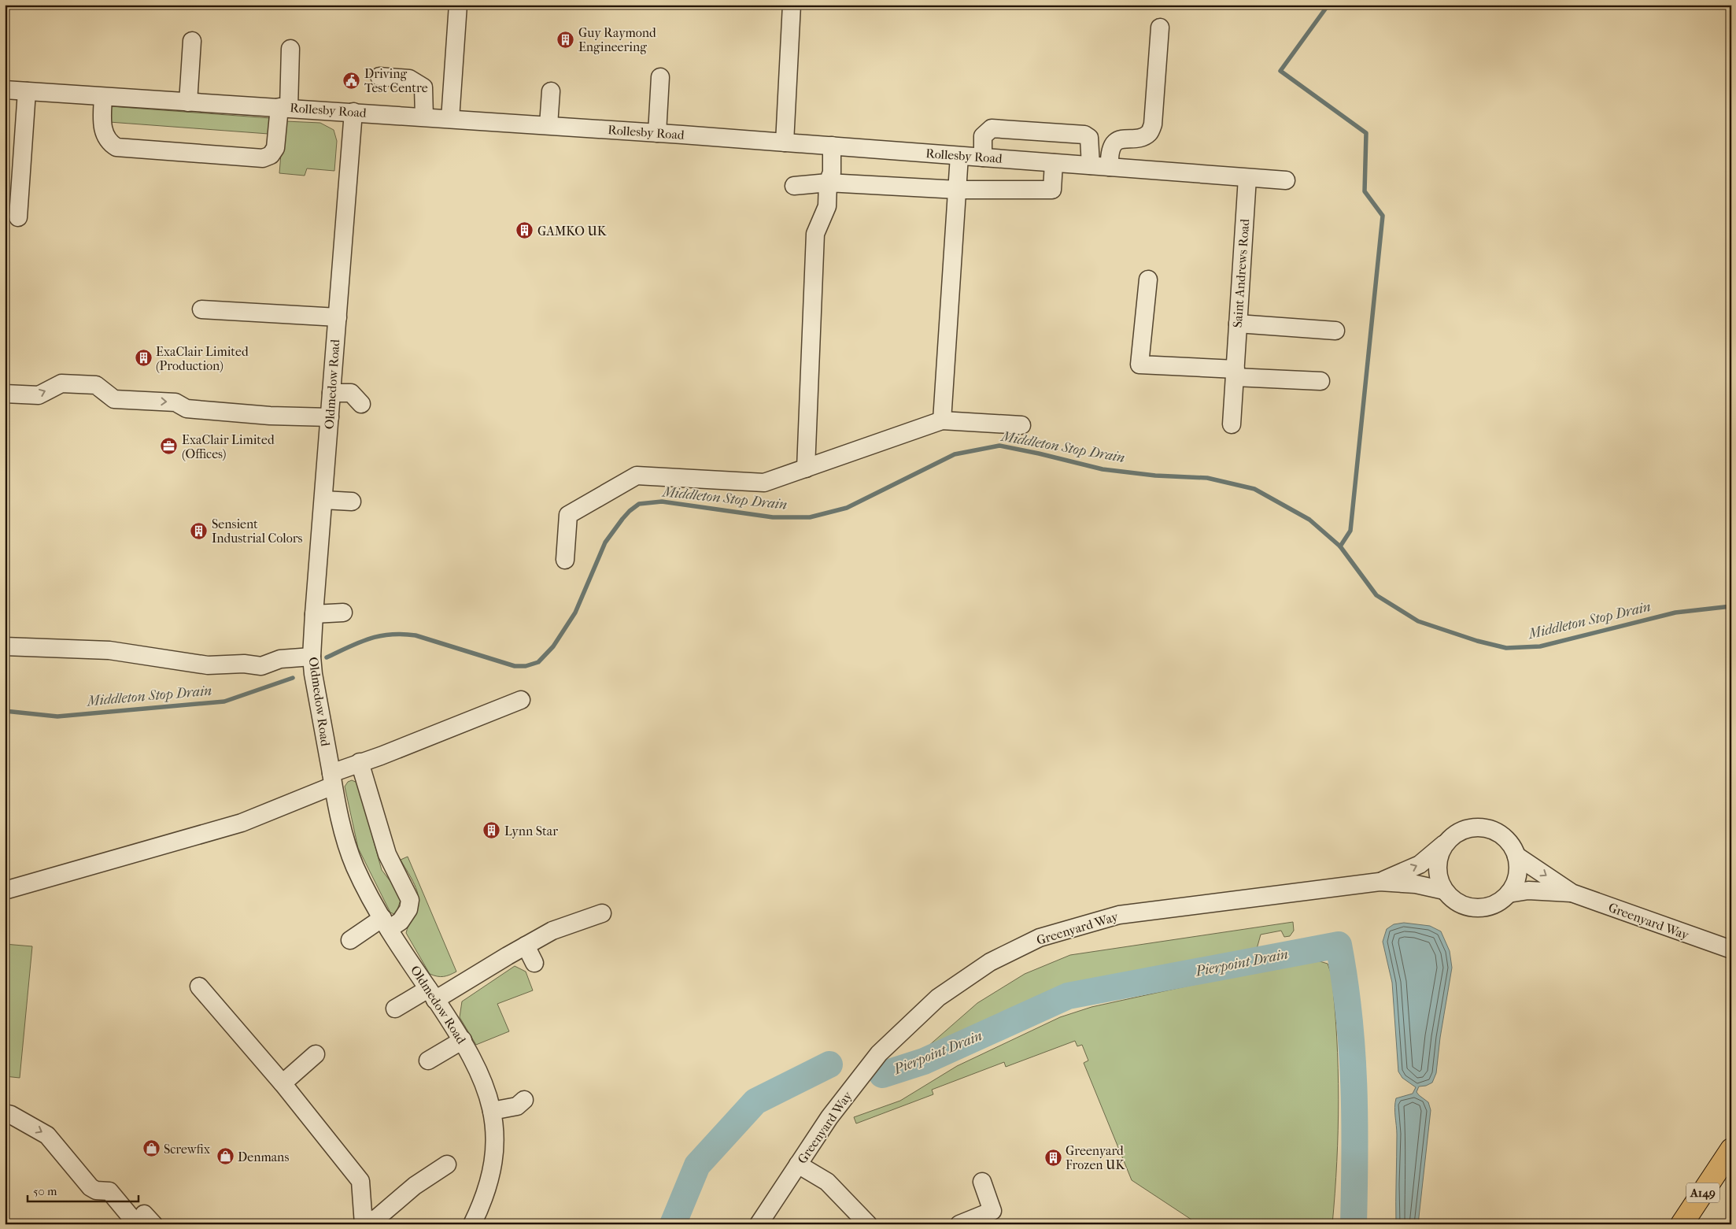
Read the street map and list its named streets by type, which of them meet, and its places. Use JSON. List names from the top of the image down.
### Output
{
  "streets": {
    "highway": ["A149"],
    "street": [
      "Rollesby Road",
      "Saint Andrews Road",
      "Oldmedow Road",
      "Greenyard Way"
    ]
  },
  "crossings": [
    ["Rollesby Road", "Saint Andrews Road"],
    ["Rollesby Road", "Oldmedow Road"]
  ],
  "water": ["Middleton Stop Drain", "Pierpoint Drain"],
  "places": {
    "building": [
      "Guy Raymond Engineering",
      "GAMKO UK",
      "ExaClair Limited (Production)",
      "Sensient Industrial Colors",
      "Lynn Star",
      "Greenyard Frozen UK"
    ],
    "public building": ["Driving Test Centre"],
    "office": ["ExaClair Limited (Offices)"],
    "shop": ["Screwfix", "Denmans"]
  },
  "scale_bar": "50 m"
}
